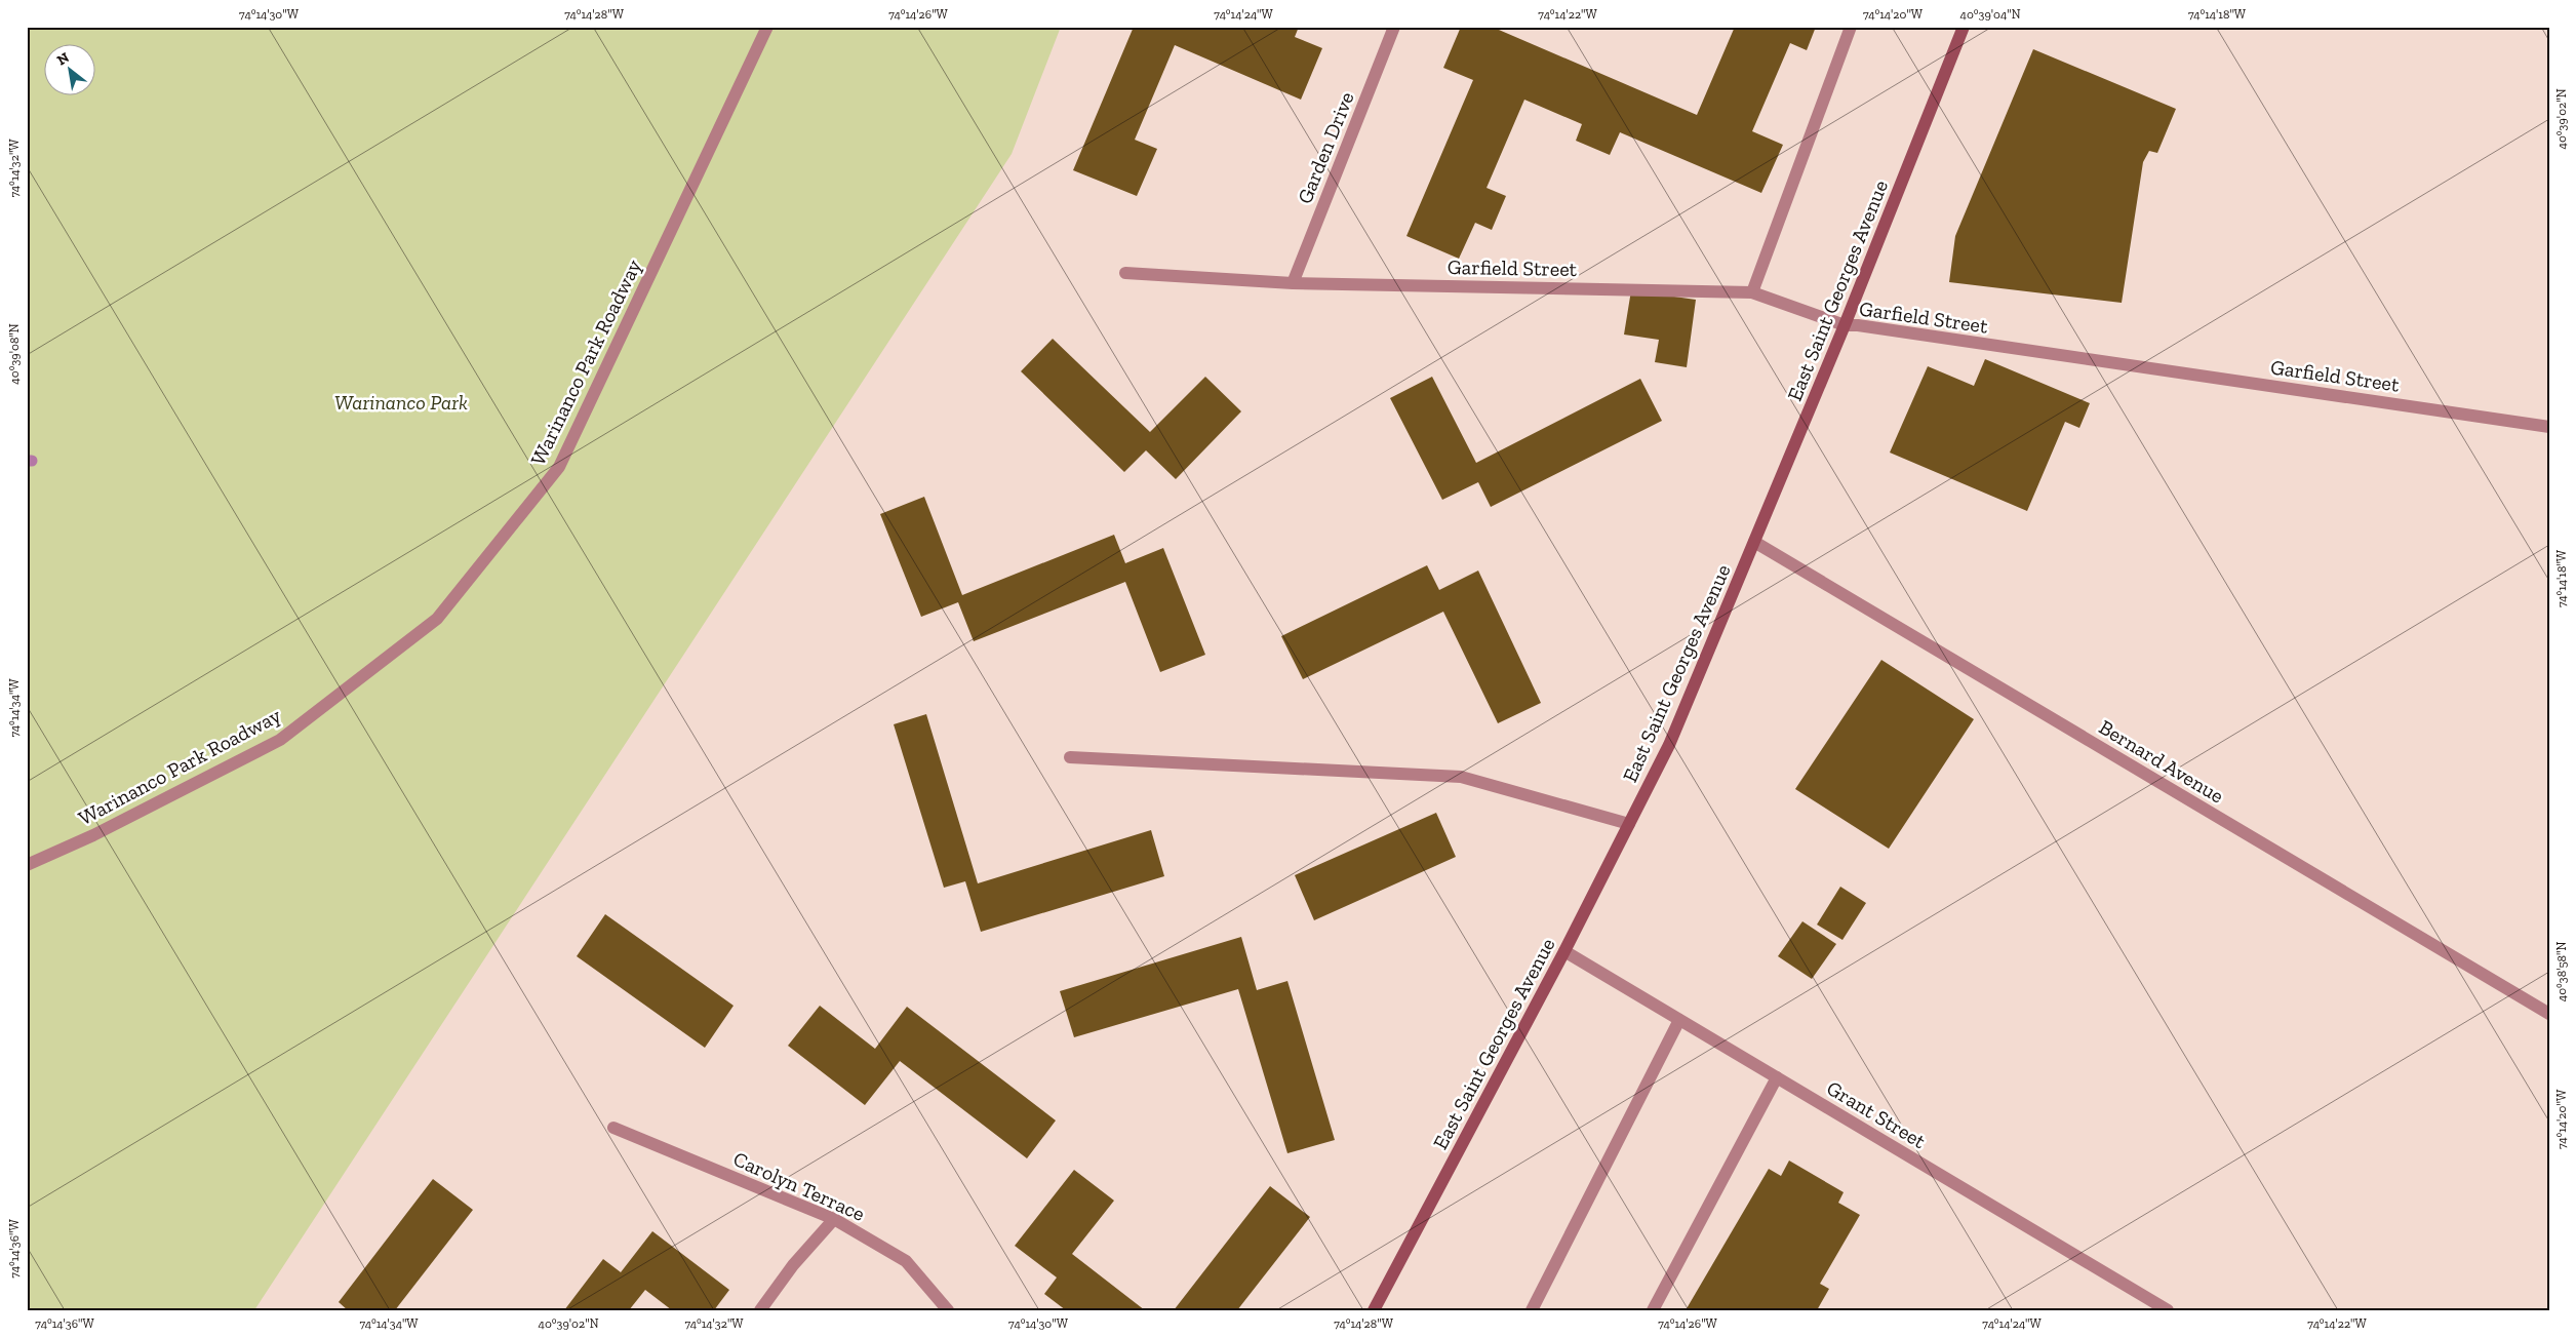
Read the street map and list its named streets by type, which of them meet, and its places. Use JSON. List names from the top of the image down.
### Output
{
  "streets": {
    "main road": ["East Saint Georges Avenue"],
    "street": [
      "Garden Drive",
      "Garfield Street",
      "Warinanco Park Roadway",
      "Bernard Avenue",
      "Grant Street",
      "Carolyn Terrace"
    ]
  },
  "crossings": [
    ["Garden Drive", "Garfield Street"],
    ["Garfield Street", "East Saint Georges Avenue"],
    ["East Saint Georges Avenue", "Bernard Avenue"],
    ["East Saint Georges Avenue", "Grant Street"]
  ],
  "parks": ["Warinanco Park"],
  "north": "top left",
  "coordinates": [
    "74°14'30\"W",
    "74°14'28\"W",
    "74°14'26\"W",
    "74°14'24\"W",
    "74°14'22\"W",
    "74°14'20\"W",
    "40°39'04\"N",
    "74°14'18\"W",
    "40°39'02\"N",
    "74°14'32\"W",
    "40°39'08\"N",
    "74°14'34\"W",
    "40°38'58\"N",
    "74°14'36\"W"
  ]
}
